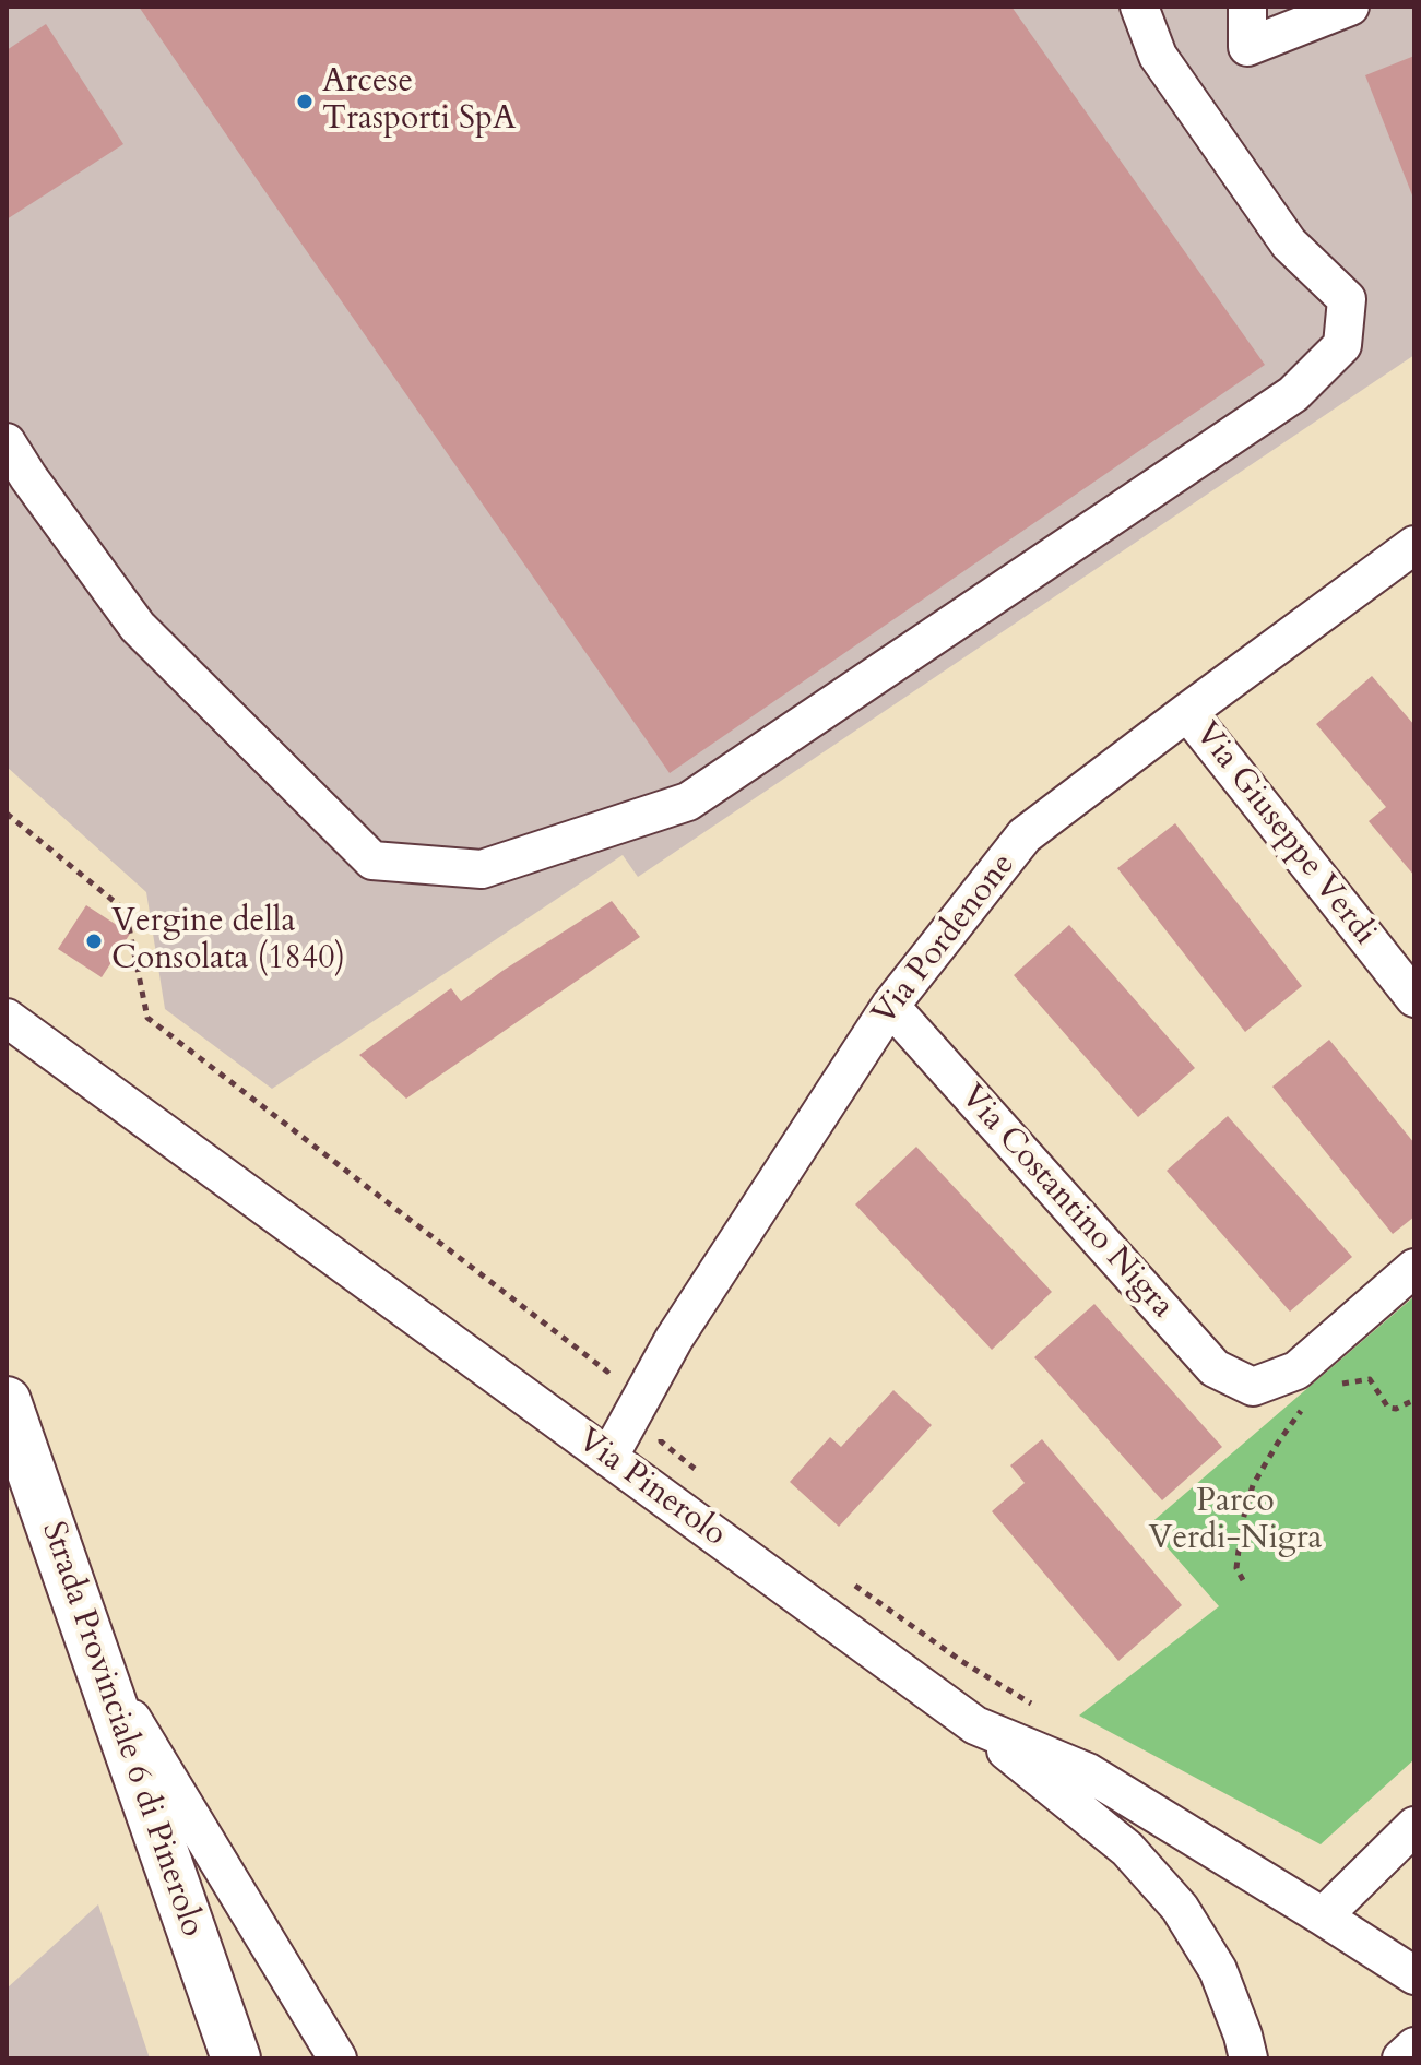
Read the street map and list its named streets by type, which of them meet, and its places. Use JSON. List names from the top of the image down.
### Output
{
  "streets": {
    "main road": ["Strada Provinciale 6 di Pinerolo"],
    "street": [
      "Via Giuseppe Verdi",
      "Via Pordenone",
      "Via Costantino Nigra",
      "Via Pinerolo"
    ]
  },
  "crossings": [
    ["Via Giuseppe Verdi", "Via Pordenone"],
    ["Via Pordenone", "Via Costantino Nigra"],
    ["Via Pordenone", "Via Pinerolo"]
  ],
  "parks": ["Parco Verdi-Nigra"],
  "places": ["Arcese Trasporti SpA", "Vergine della Consolata (1840)"]
}
